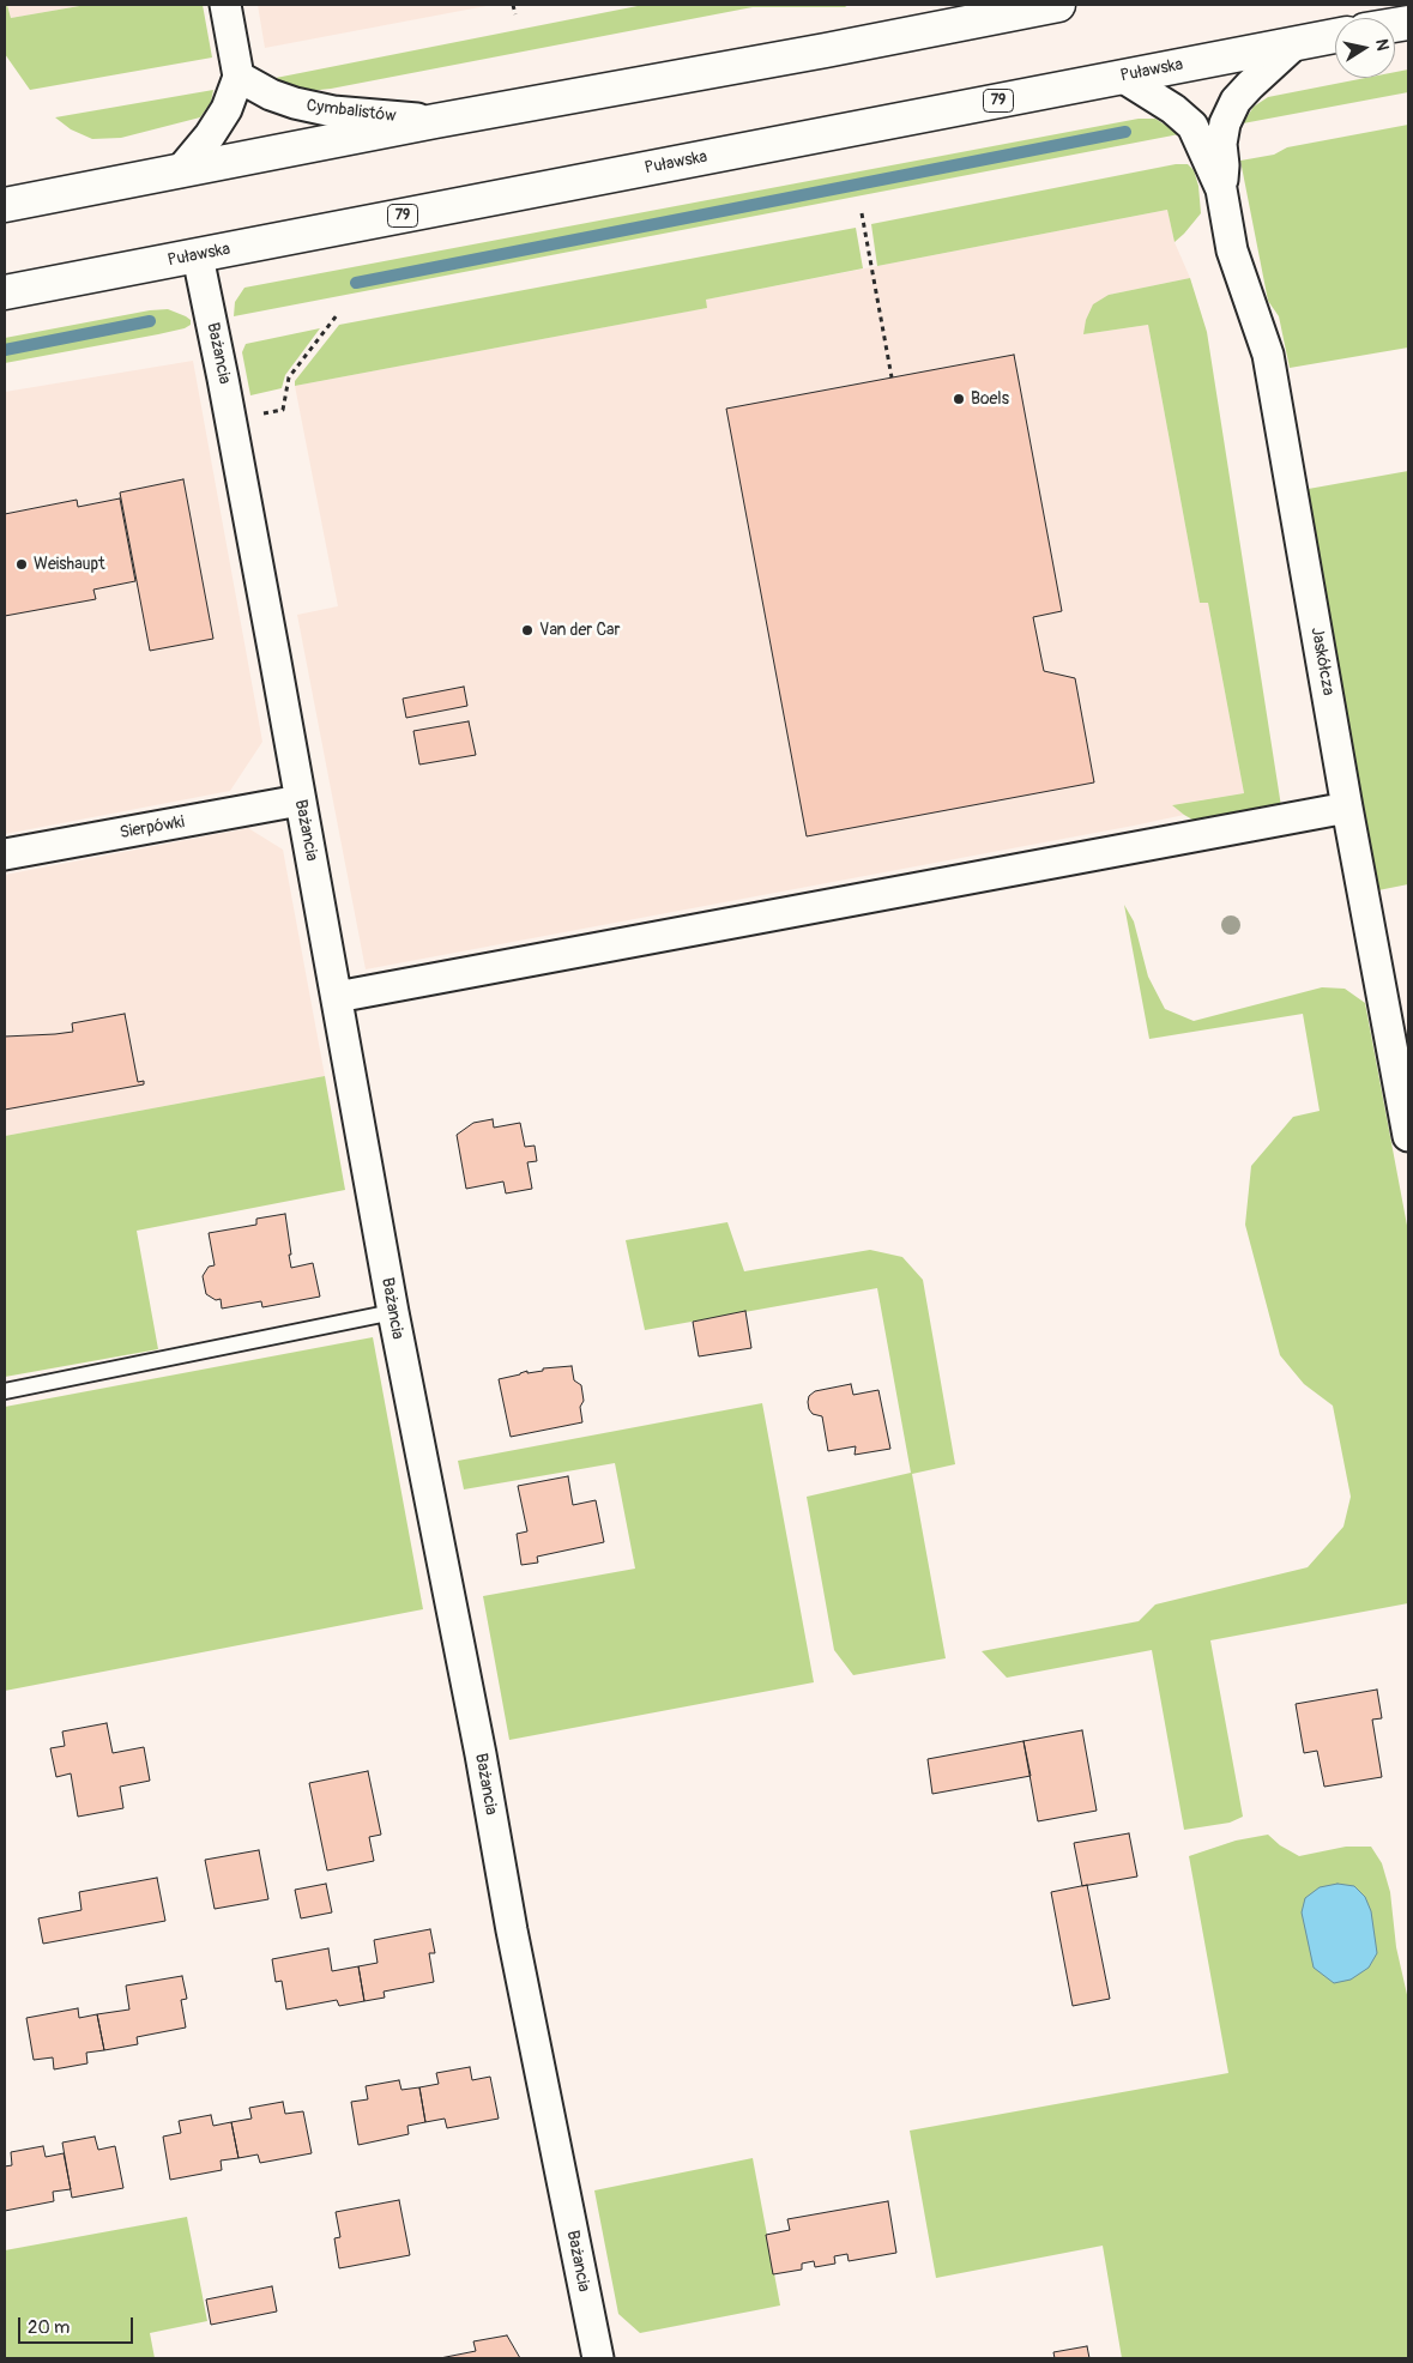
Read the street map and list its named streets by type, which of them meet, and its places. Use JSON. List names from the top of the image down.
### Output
{
  "streets": {
    "main road": ["Puławska", "79"],
    "street": [
      "Cymbalistów",
      "Bażancia",
      "Jaskółcza",
      "Sierpówki"
    ]
  },
  "crossings": [
    ["Puławska", "Bażancia"],
    ["Puławska", "Jaskółcza"],
    ["Bażancia", "Sierpówki"]
  ],
  "places": ["Boels", "Weishaupt", "Van der Car"],
  "scale_bar": "20 m",
  "north": "right"
}
